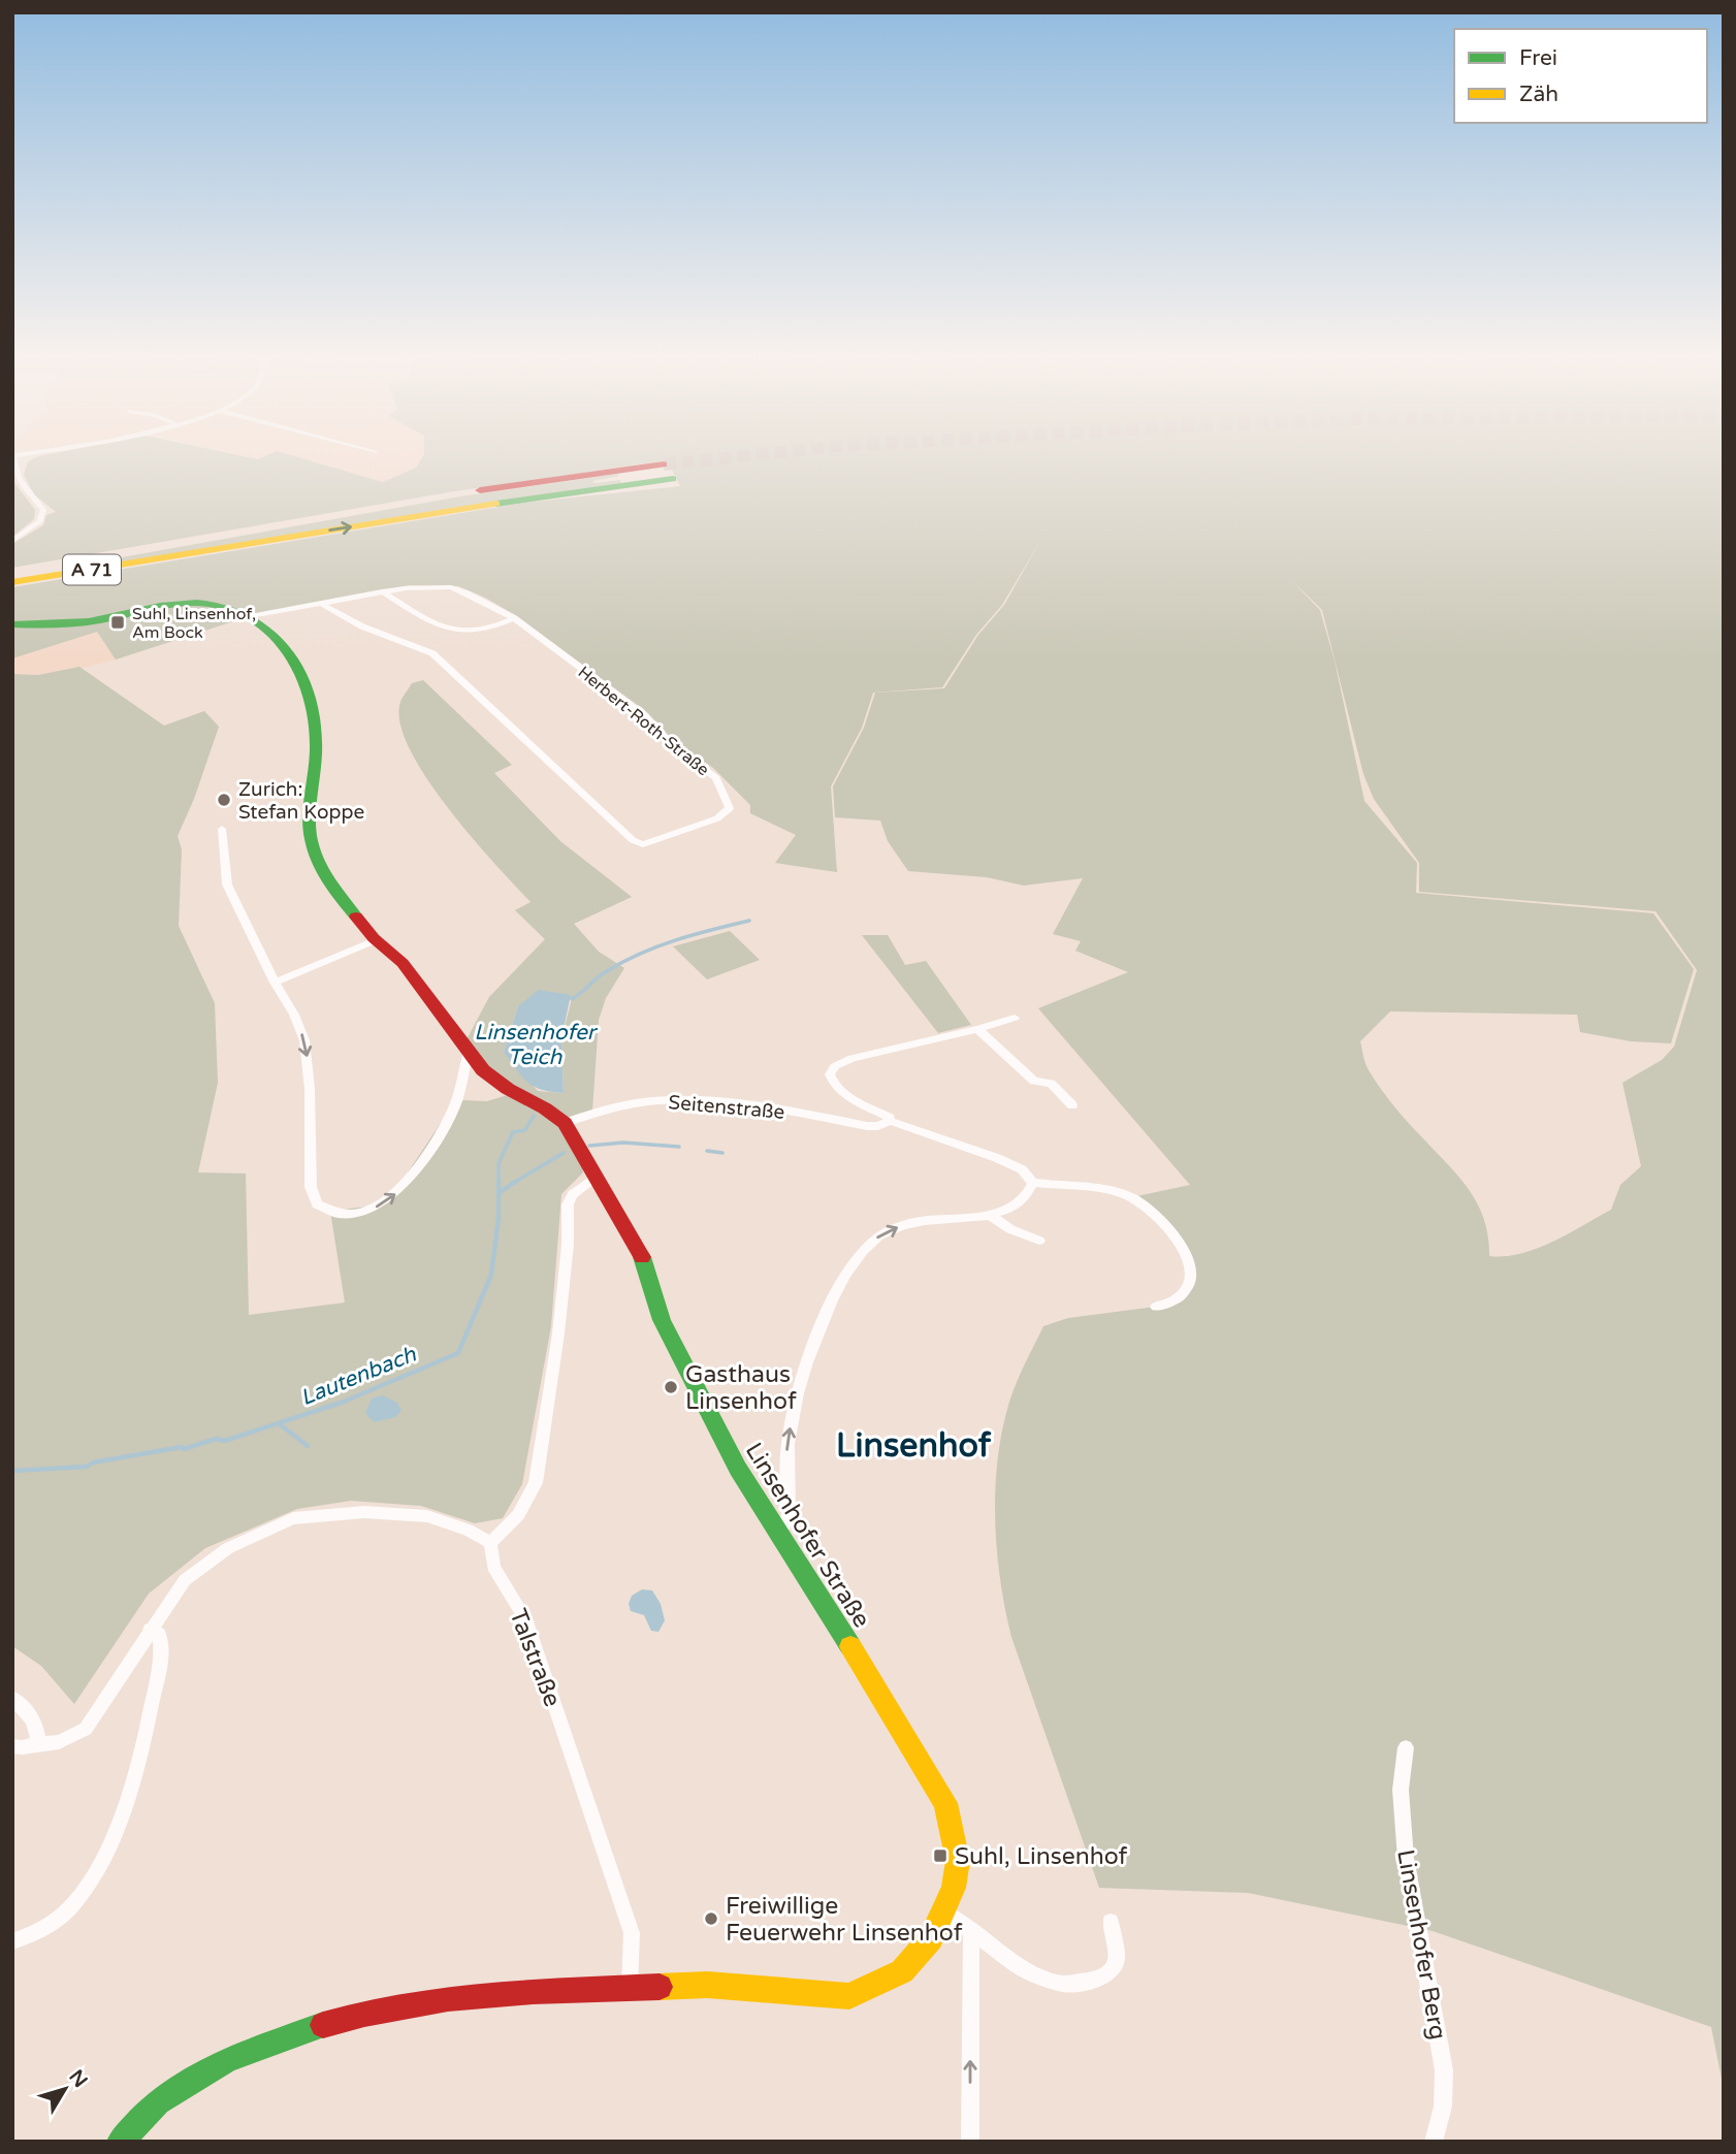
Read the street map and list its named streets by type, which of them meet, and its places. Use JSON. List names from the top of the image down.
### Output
{
  "streets": {
    "main road": ["A 71", "Linsenhofer Straße"],
    "street": [
      "Herbert-Roth-Straße",
      "Seitenstraße",
      "Talstraße",
      "Linsenhofer Berg"
    ]
  },
  "crossings": [
    ["Herbert-Roth-Straße", "Linsenhofer Straße"],
    ["Seitenstraße", "Linsenhofer Straße"],
    ["Linsenhofer Straße", "Talstraße"]
  ],
  "districts": ["Linsenhof"],
  "water": ["Linsenhofer Teich", "Lautenbach"],
  "places": {
    "transit": ["Suhl, Linsenhof, Am Bock", "Suhl, Linsenhof"],
    "other": ["Zurich: Stefan Koppe", "Gasthaus Linsenhof", "Freiwillige Feuerwehr Linsenhof"]
  },
  "legend": ["Frei", "Zäh"],
  "north": "top right"
}
